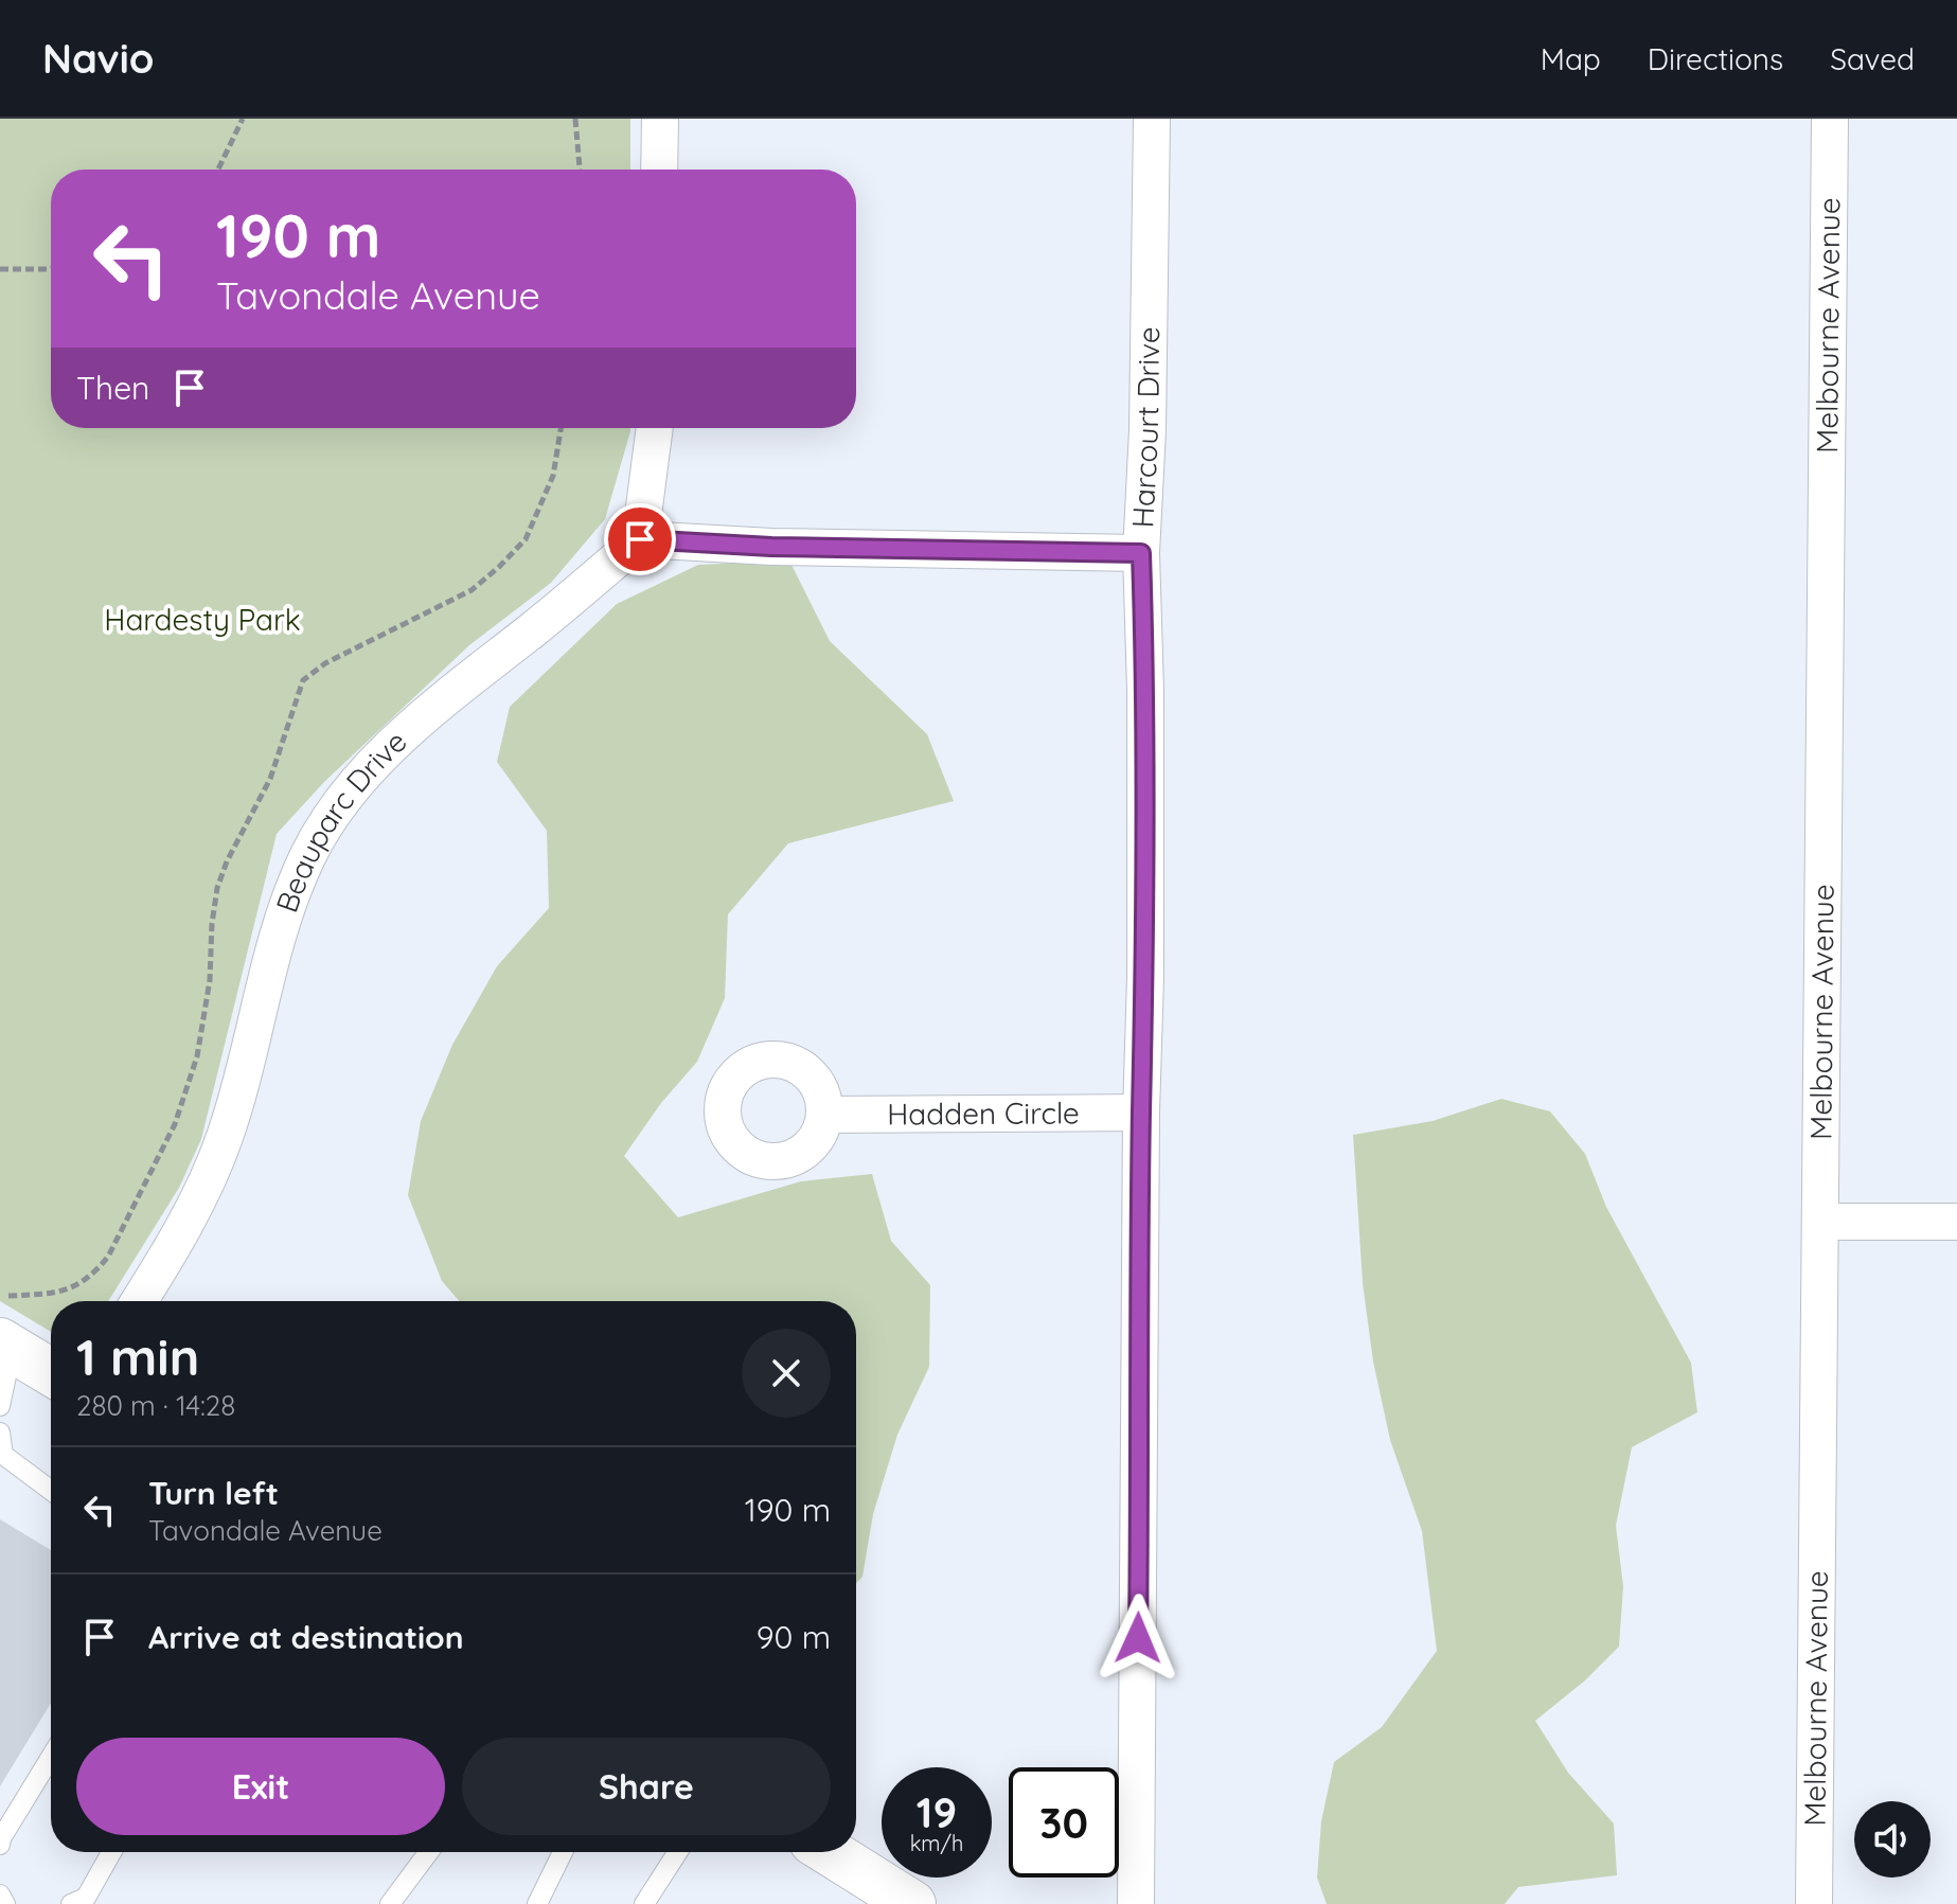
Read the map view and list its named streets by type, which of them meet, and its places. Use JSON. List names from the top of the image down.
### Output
{
  "streets": {
    "street": [
      "Melbourne Avenue",
      "Harcourt Drive",
      "Beauparc Drive",
      "Hadden Circle"
    ]
  },
  "crossings": [
    ["Harcourt Drive", "Hadden Circle"]
  ],
  "parks": ["Hardesty Park"],
  "page": {
    "header": "Navio",
    "nav": ["Map", "Directions", "Saved"],
    "turn": ["190 m", "Tavondale Avenue"],
    "then": "Then",
    "heading": ["1 min", "280 m · 14:28"],
    "list": [
      {
        "name": "Turn left",
        "note": "Tavondale Avenue",
        "value": "190 m"
      },
      {
        "name": "Arrive at destination",
        "value": "90 m"
      }
    ],
    "buttons": ["Exit", "Share"],
    "speed": "19 km/h",
    "limit": "30"
  }
}
